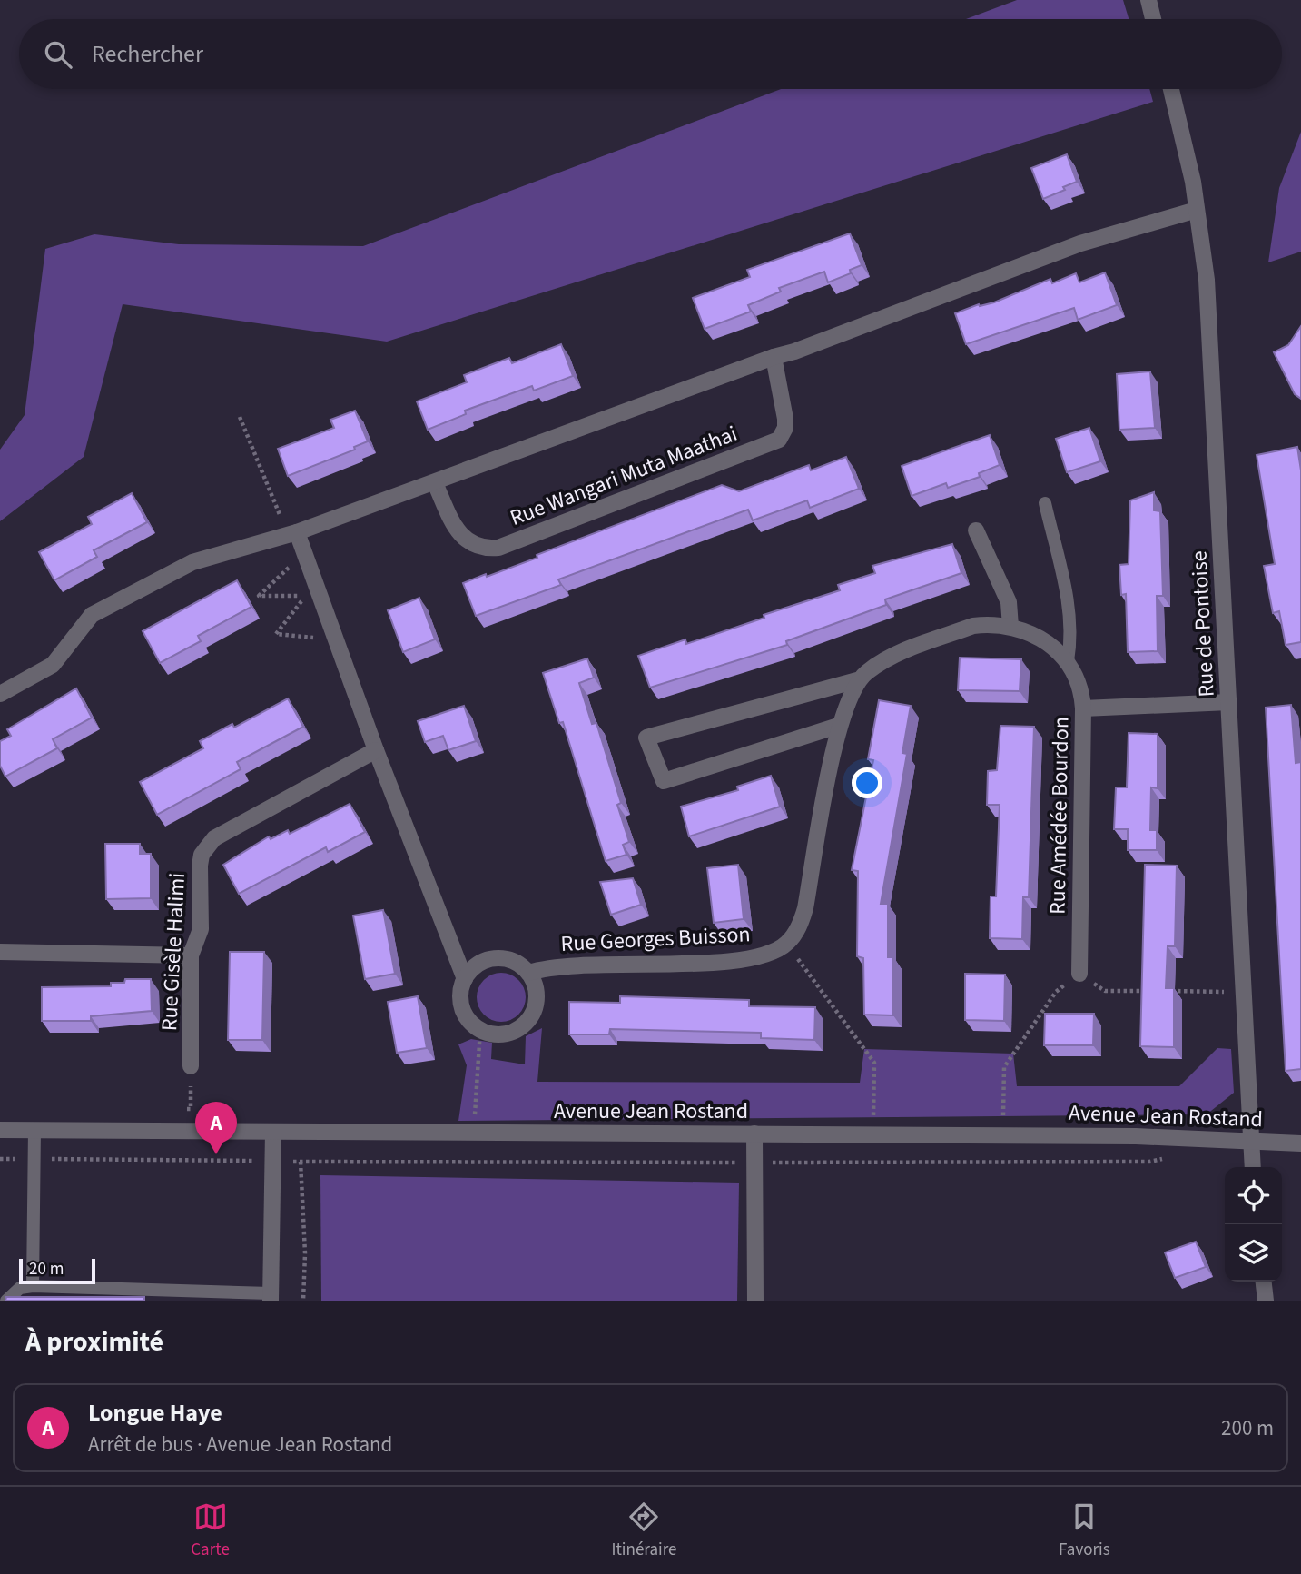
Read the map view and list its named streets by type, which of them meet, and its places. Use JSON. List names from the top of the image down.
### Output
{
  "streets": {
    "street": [
      "Rue Wangari Muta Maathai",
      "Rue de Pontoise",
      "Rue Amédée Bourdon",
      "Rue Georges Buisson",
      "Rue Gisèle Halimi",
      "Avenue Jean Rostand"
    ]
  },
  "crossings": [
    ["Rue de Pontoise", "Avenue Jean Rostand"]
  ],
  "scale_bar": "20 m",
  "page": {
    "search": "Rechercher",
    "pins": "A",
    "scale": "20 m",
    "heading": "À proximité",
    "list": [
      {
        "mark": "A",
        "name": "Longue Haye",
        "note": "Arrêt de bus · Avenue Jean Rostand",
        "value": "200 m"
      }
    ],
    "nav": ["Carte", "Itinéraire", "Favoris"]
  }
}
